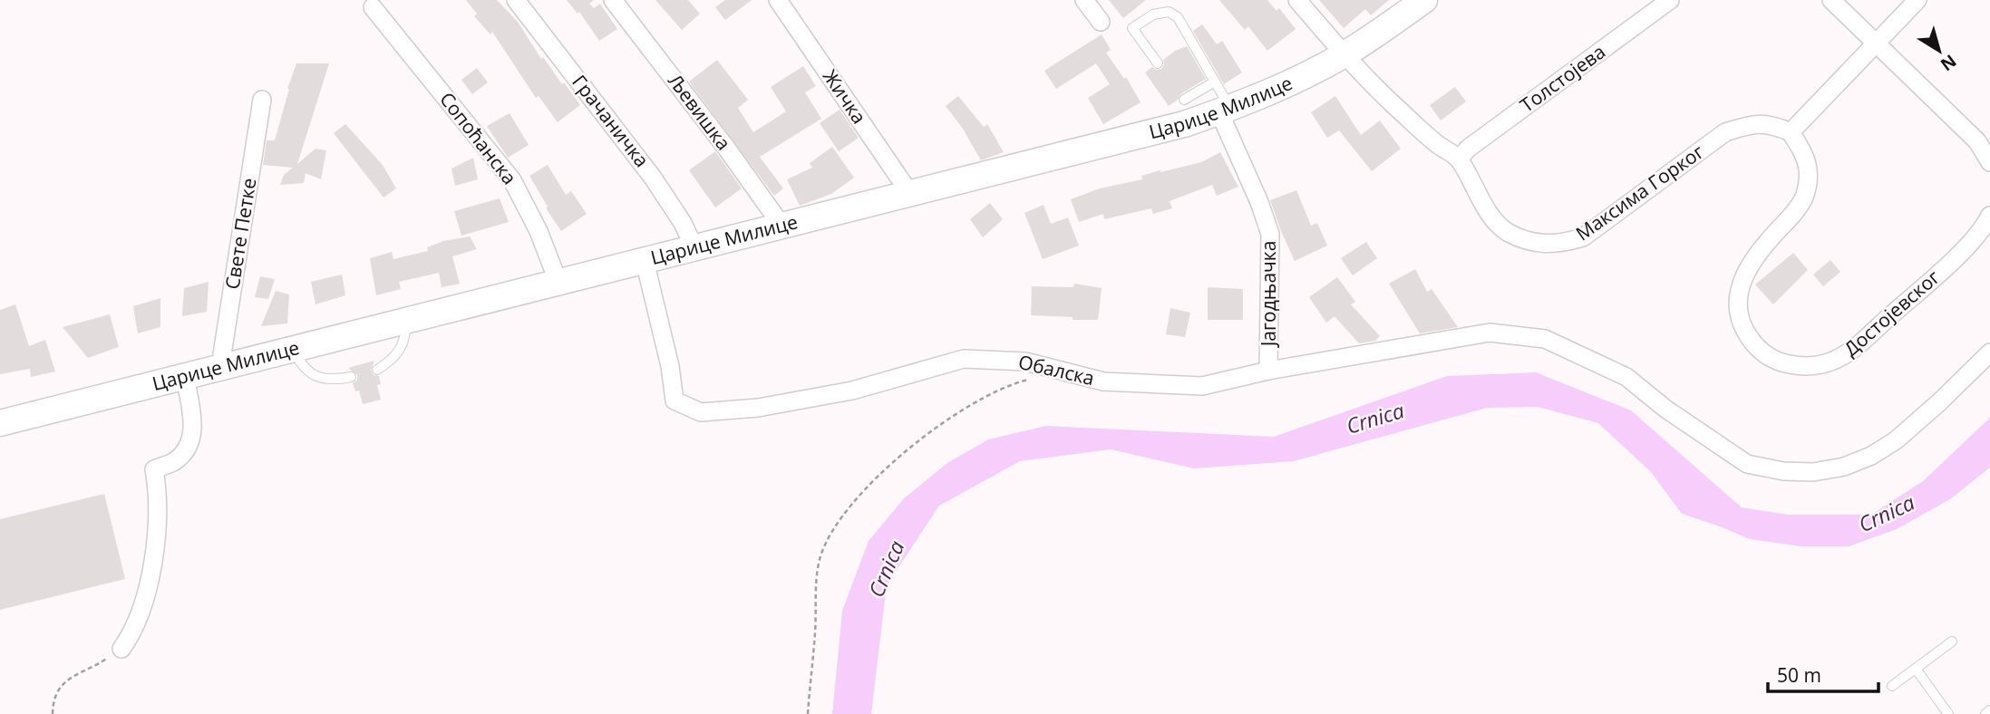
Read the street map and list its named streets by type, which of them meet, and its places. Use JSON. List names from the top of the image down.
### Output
{
  "streets": {
    "main road": ["Царице Милице"],
    "street": [
      "Толстојева",
      "Жичка",
      "Љевишка",
      "Грачаничка",
      "Сопоћанска",
      "Максима Горког",
      "Свете Петке",
      "Јагодњачка",
      "Достојевског",
      "Обалска"
    ]
  },
  "crossings": [
    ["Толстојева", "Максима Горког"],
    ["Жичка", "Царице Милице"],
    ["Царице Милице", "Љевишка"],
    ["Царице Милице", "Грачаничка"],
    ["Царице Милице", "Сопоћанска"],
    ["Царице Милице", "Максима Горког"],
    ["Царице Милице", "Свете Петке"],
    ["Царице Милице", "Јагодњачка"],
    ["Царице Милице", "Обалска"],
    ["Максима Горког", "Достојевског"],
    ["Јагодњачка", "Обалска"]
  ],
  "water": ["Crnica"],
  "scale_bar": "50 m",
  "north": "bottom right"
}
